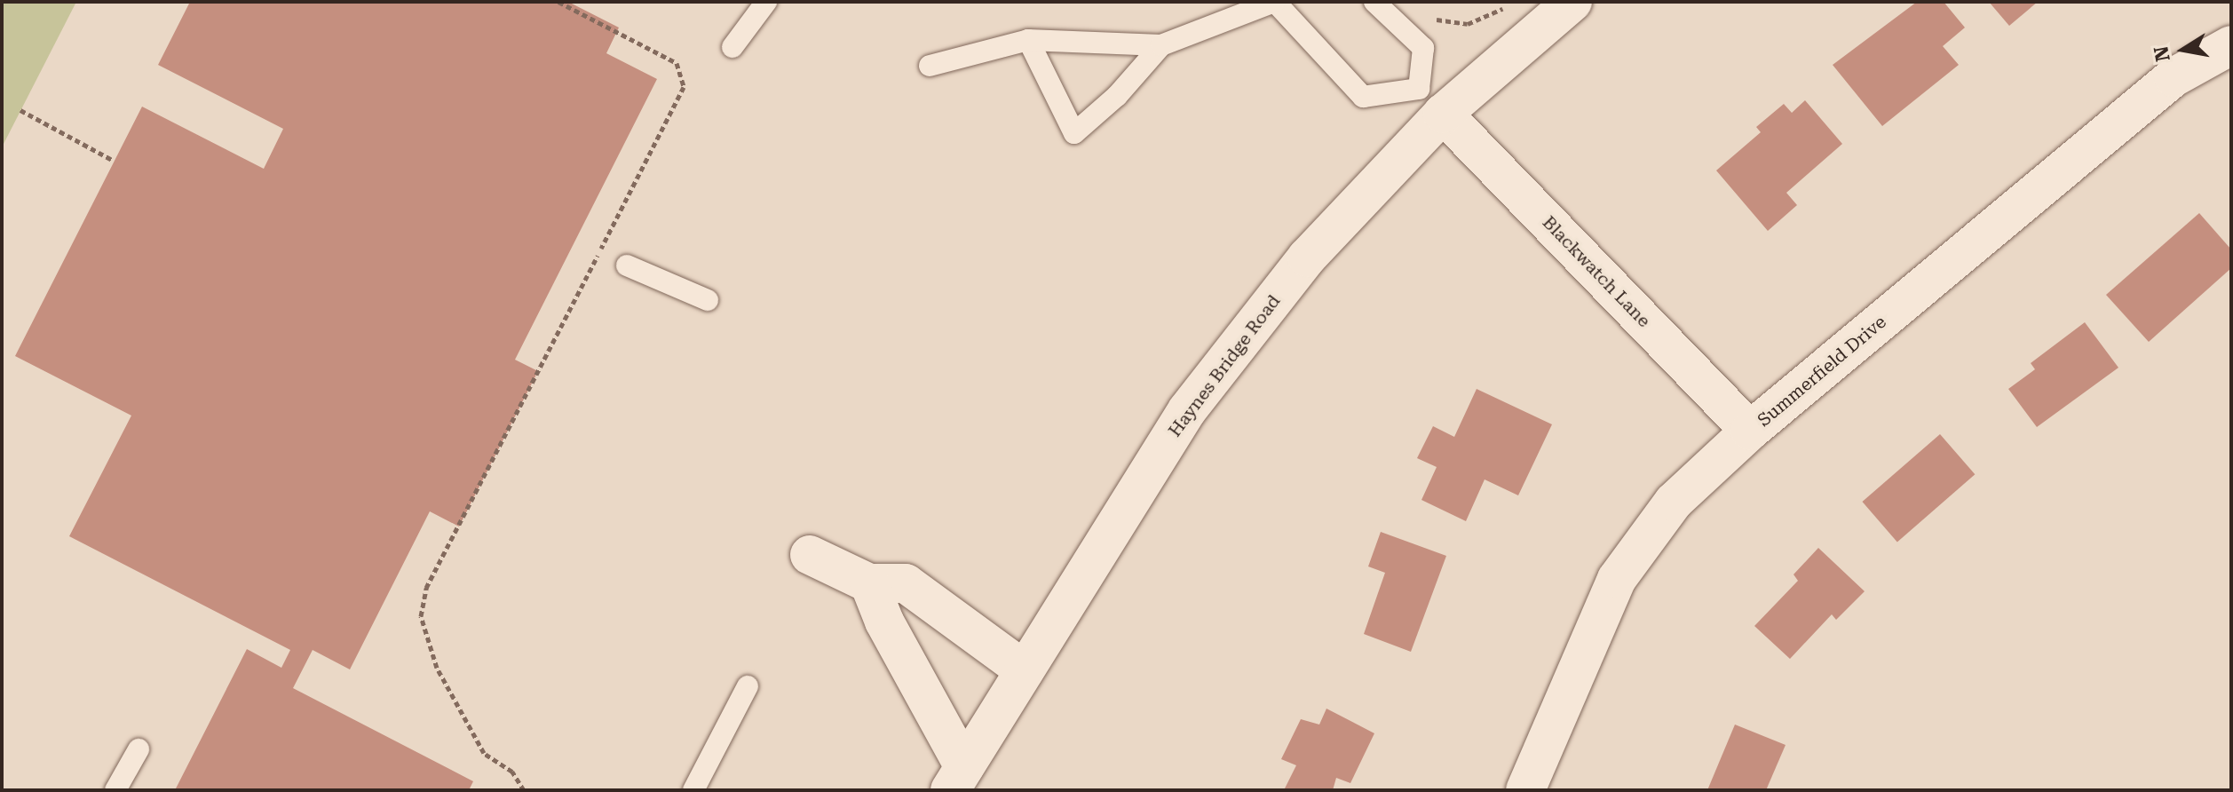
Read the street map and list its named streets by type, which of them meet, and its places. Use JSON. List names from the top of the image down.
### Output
{
  "streets": {
    "street": ["Blackwatch Lane", "Haynes Bridge Road", "Summerfield Drive"]
  },
  "crossings": [
    ["Blackwatch Lane", "Haynes Bridge Road"],
    ["Blackwatch Lane", "Summerfield Drive"]
  ],
  "north": "left"
}
